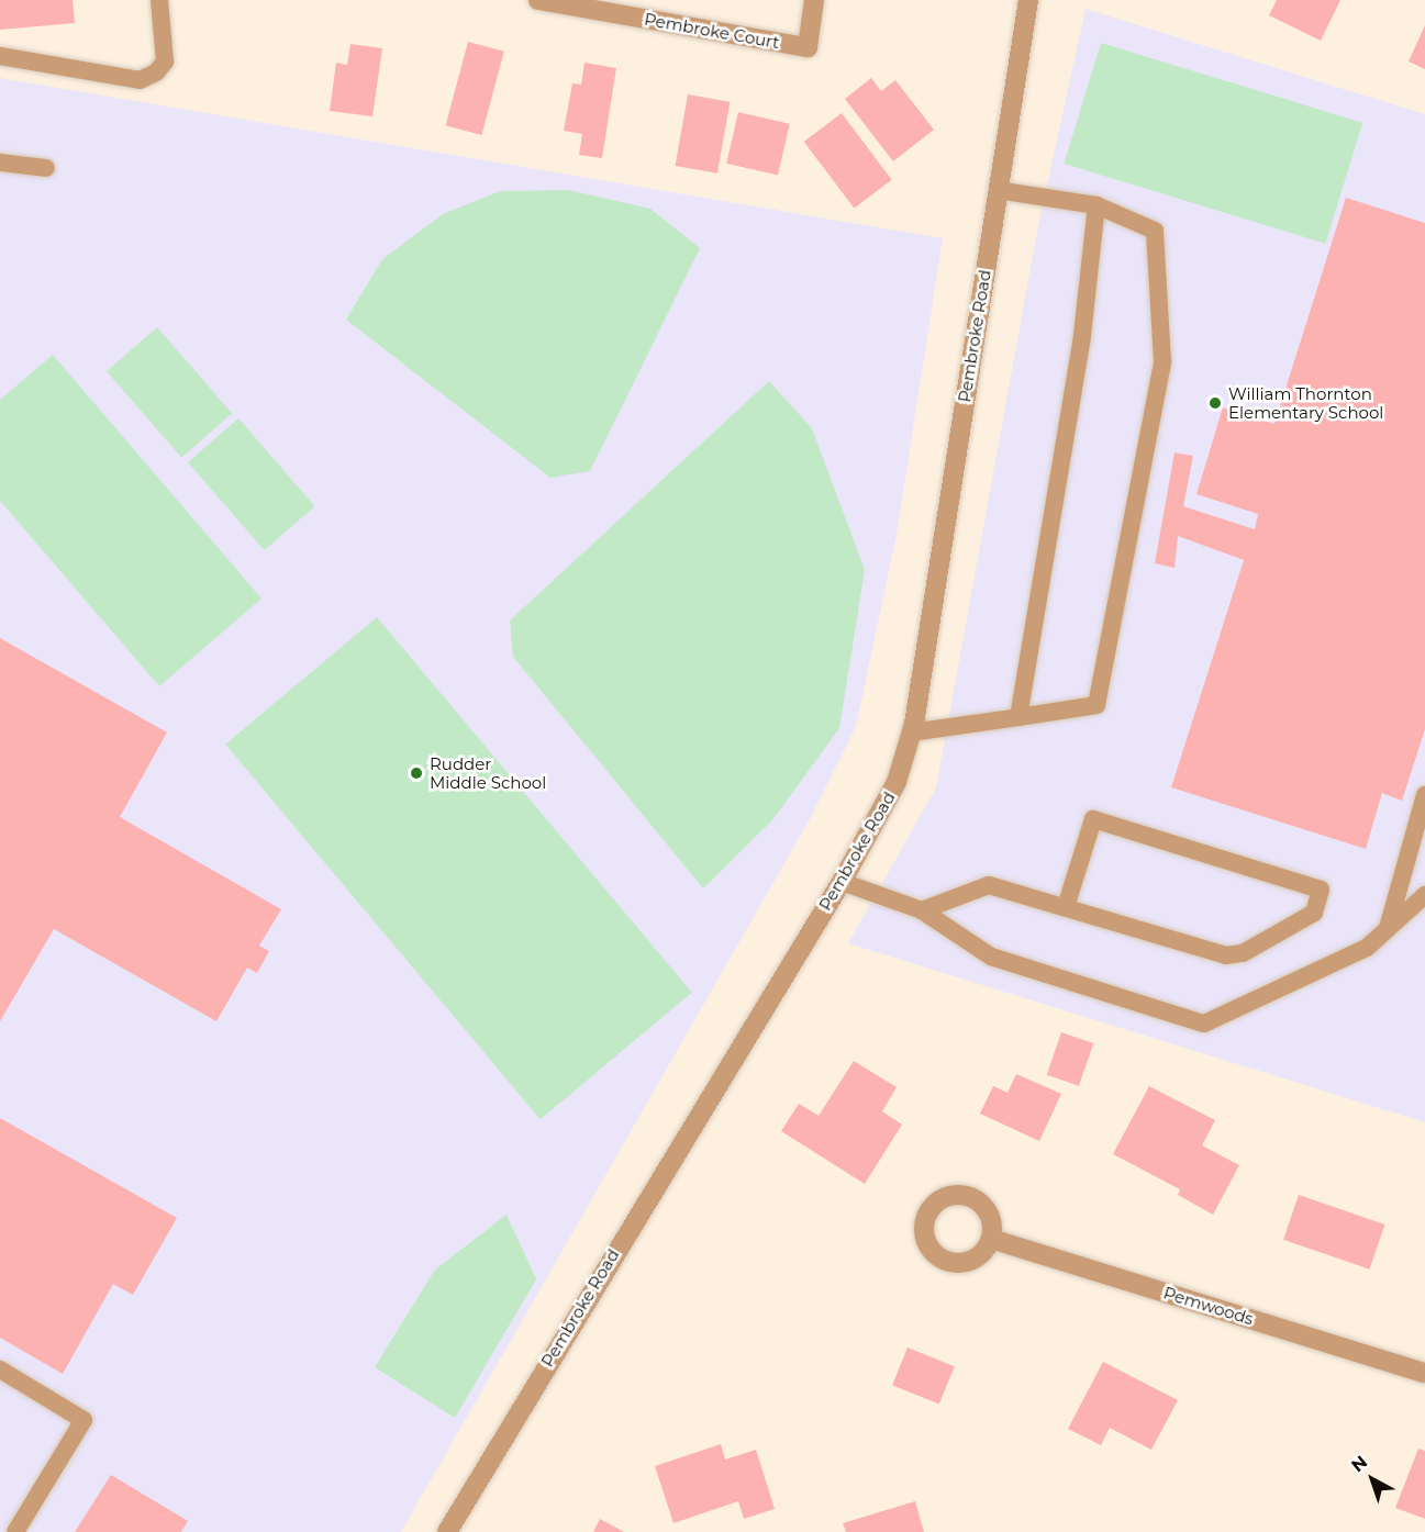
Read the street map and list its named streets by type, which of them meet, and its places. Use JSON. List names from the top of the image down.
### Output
{
  "streets": {
    "street": ["Pembroke Court", "Pembroke Road", "Pemwoods"]
  },
  "places": ["William Thornton Elementary School", "Rudder Middle School"],
  "north": "top left"
}
